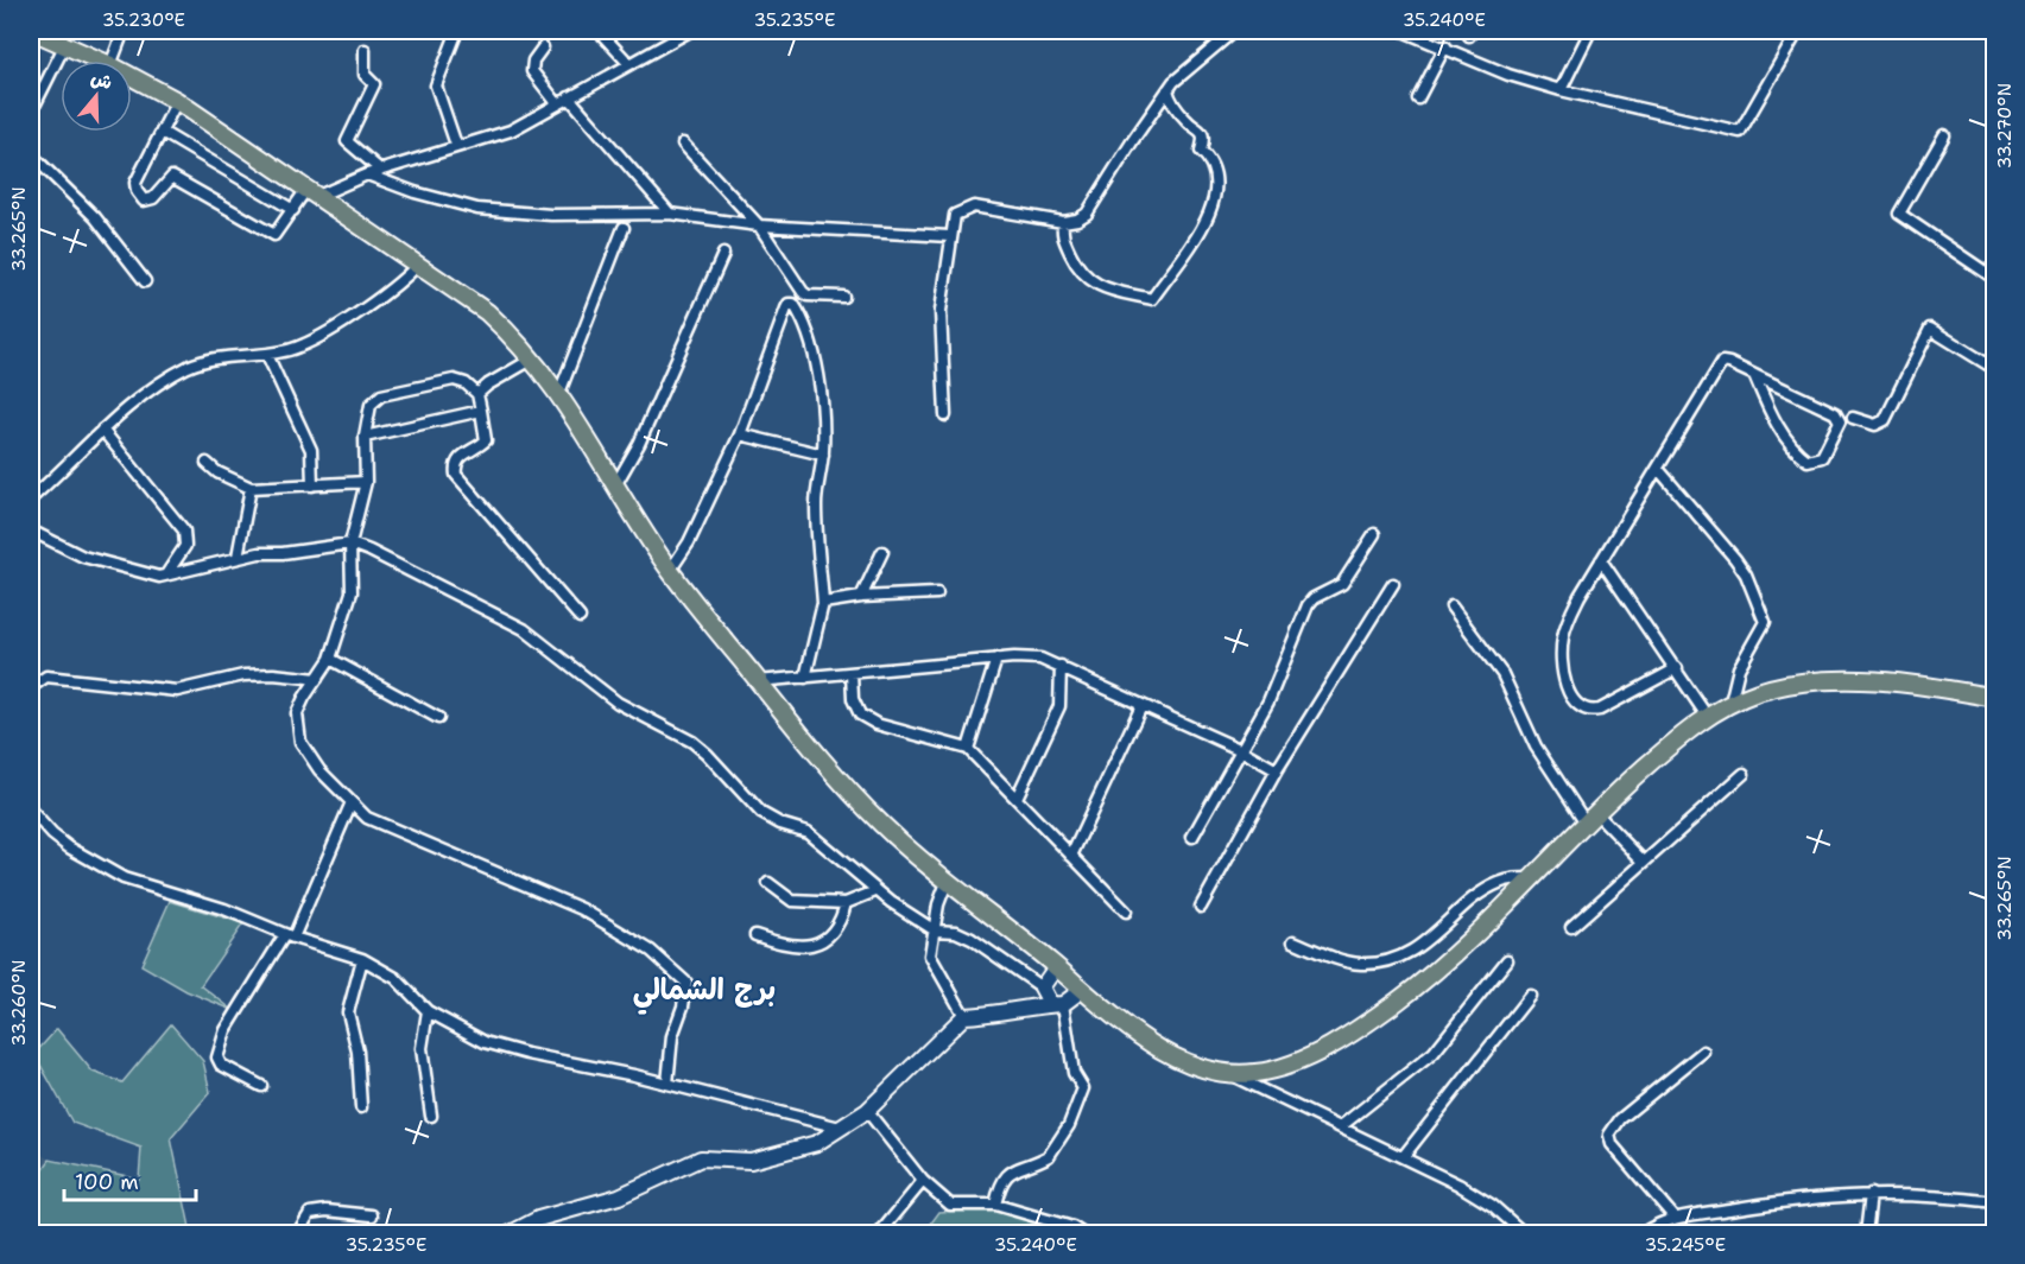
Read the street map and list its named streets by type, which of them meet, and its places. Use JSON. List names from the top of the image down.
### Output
{
  "districts": ["برج الشمالي"],
  "scale_bar": "100 m",
  "north": "top",
  "coordinates": [
    "35.230°E",
    "35.235°E",
    "35.240°E",
    "33.270°N",
    "33.265°N",
    "33.260°N",
    "35.245°E"
  ]
}
